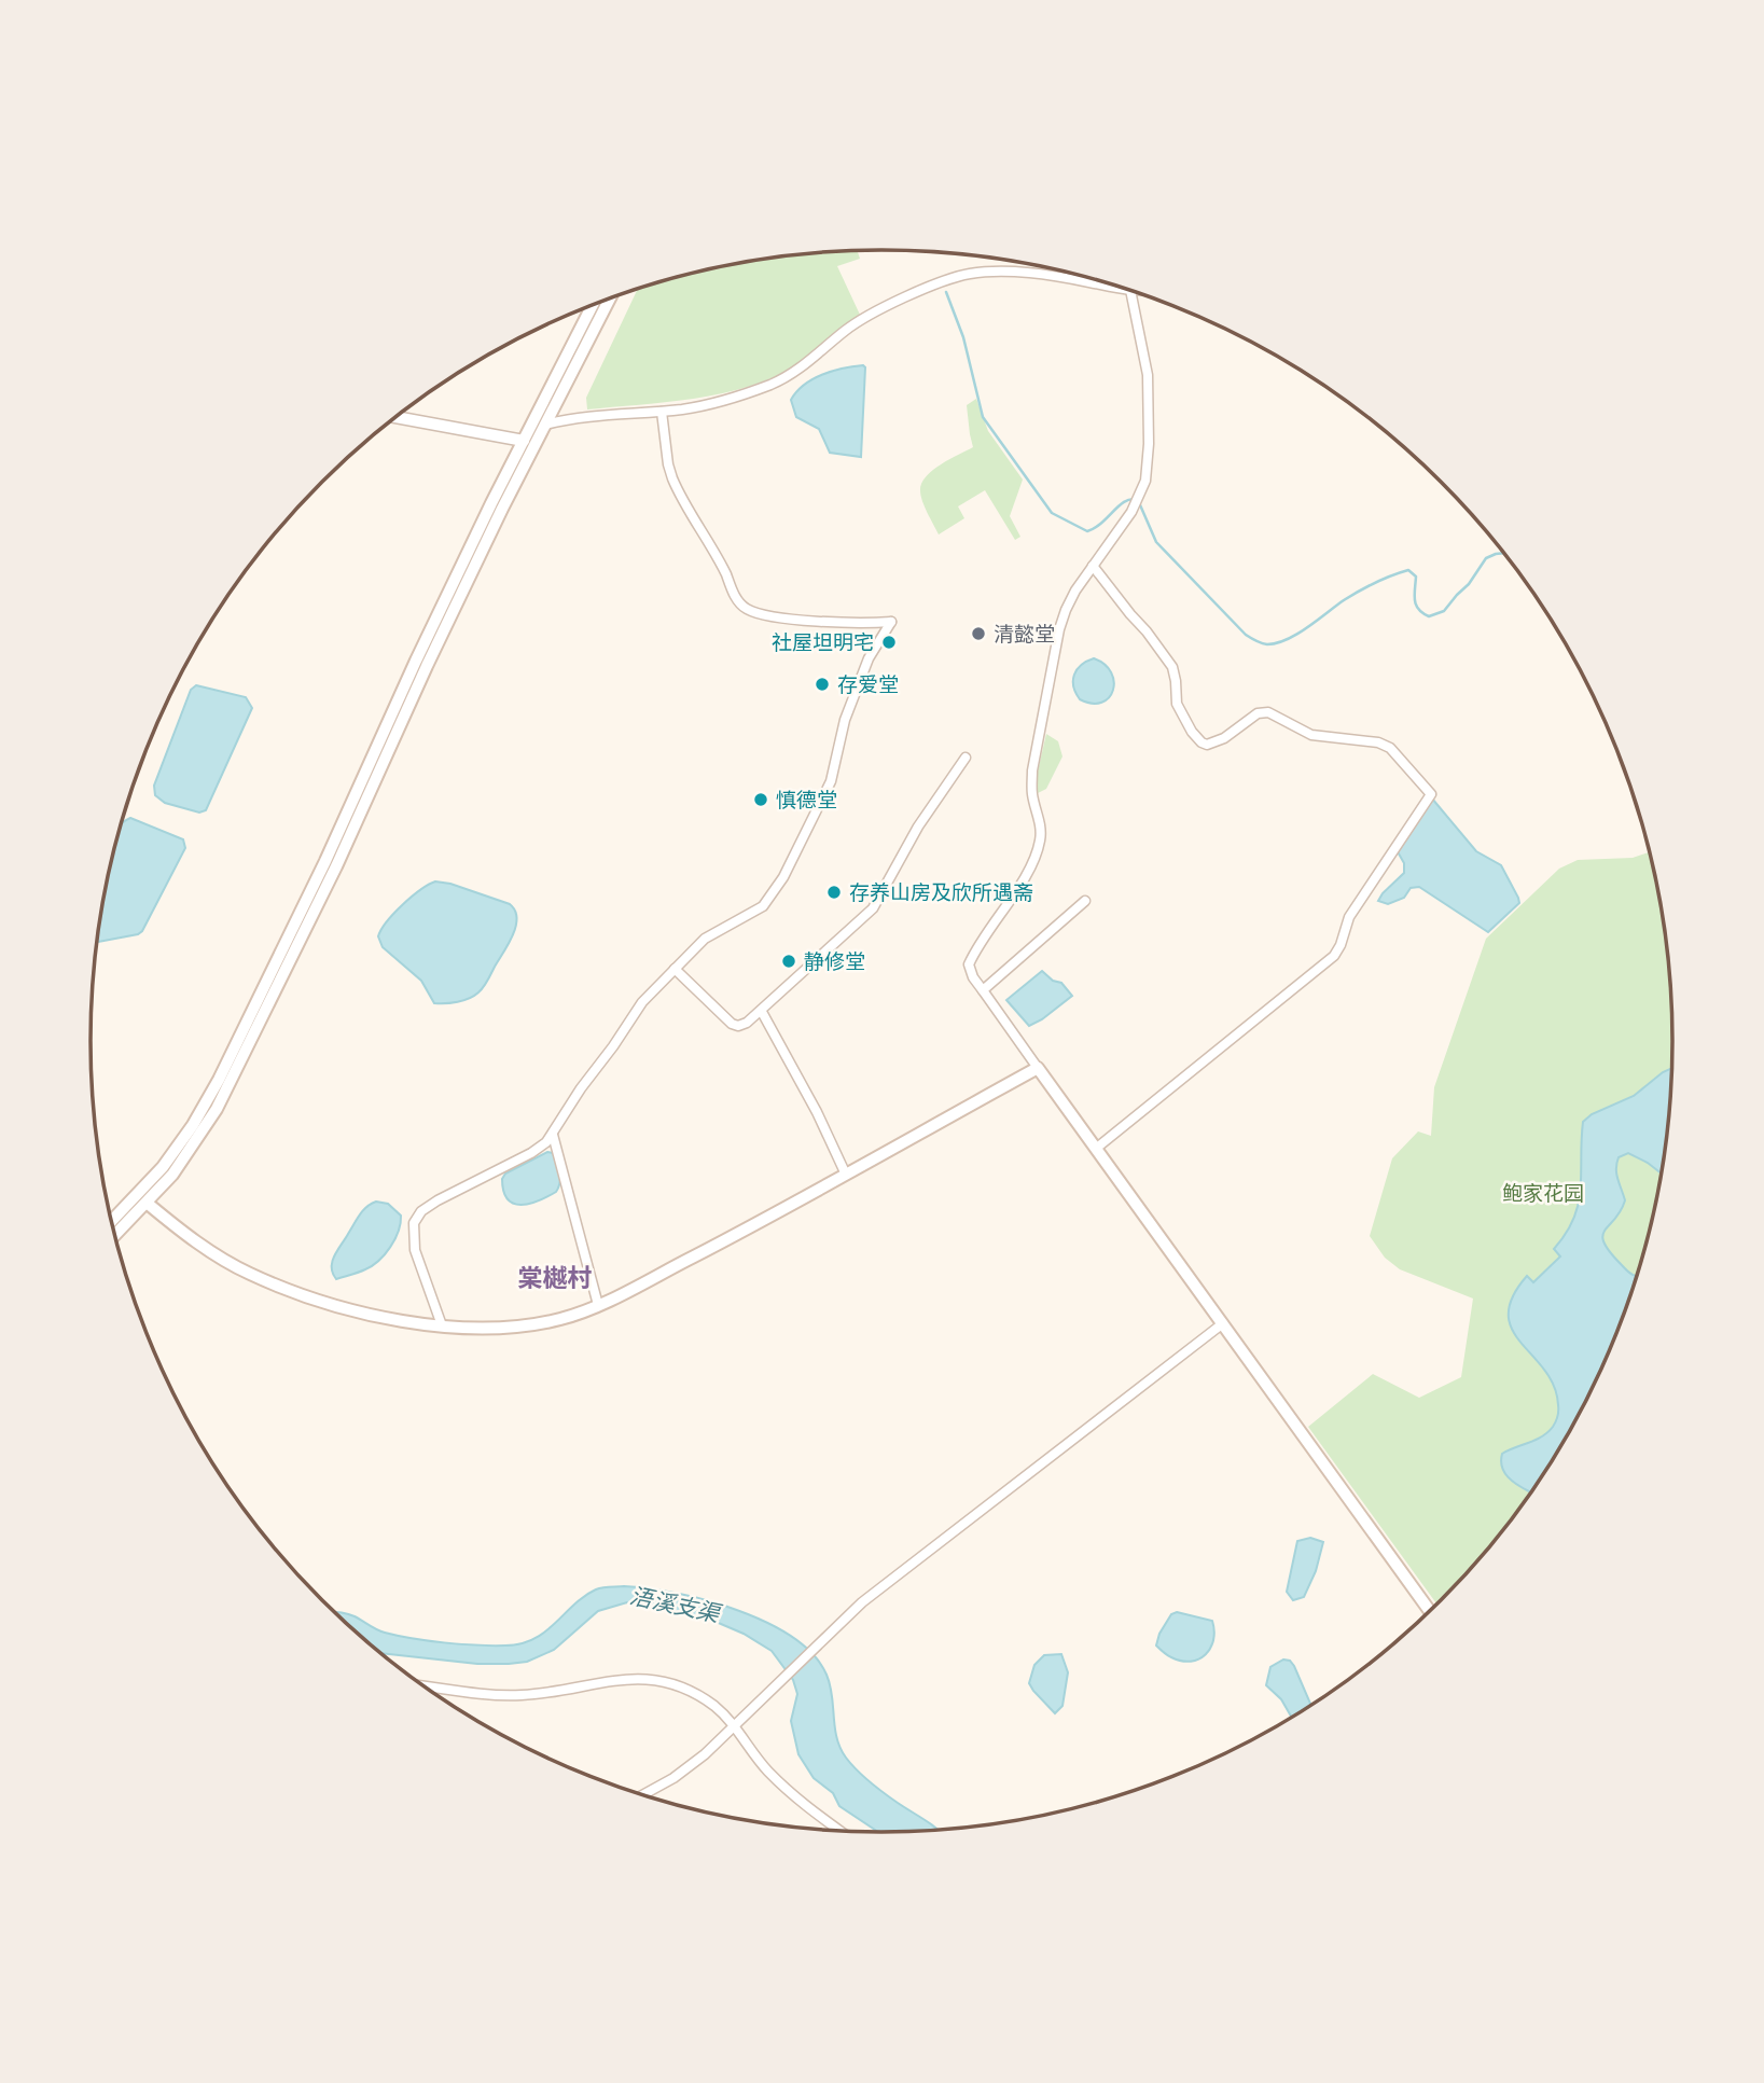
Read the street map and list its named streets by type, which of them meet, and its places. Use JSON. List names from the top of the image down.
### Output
{
  "districts": ["棠樾村"],
  "water": ["浯溪支渠"],
  "parks": ["鲍家花园"],
  "places": [
    "清懿堂",
    "社屋坦明宅",
    "存爱堂",
    "慎德堂",
    "存养山房及欣所遇斋",
    "静修堂"
  ]
}
